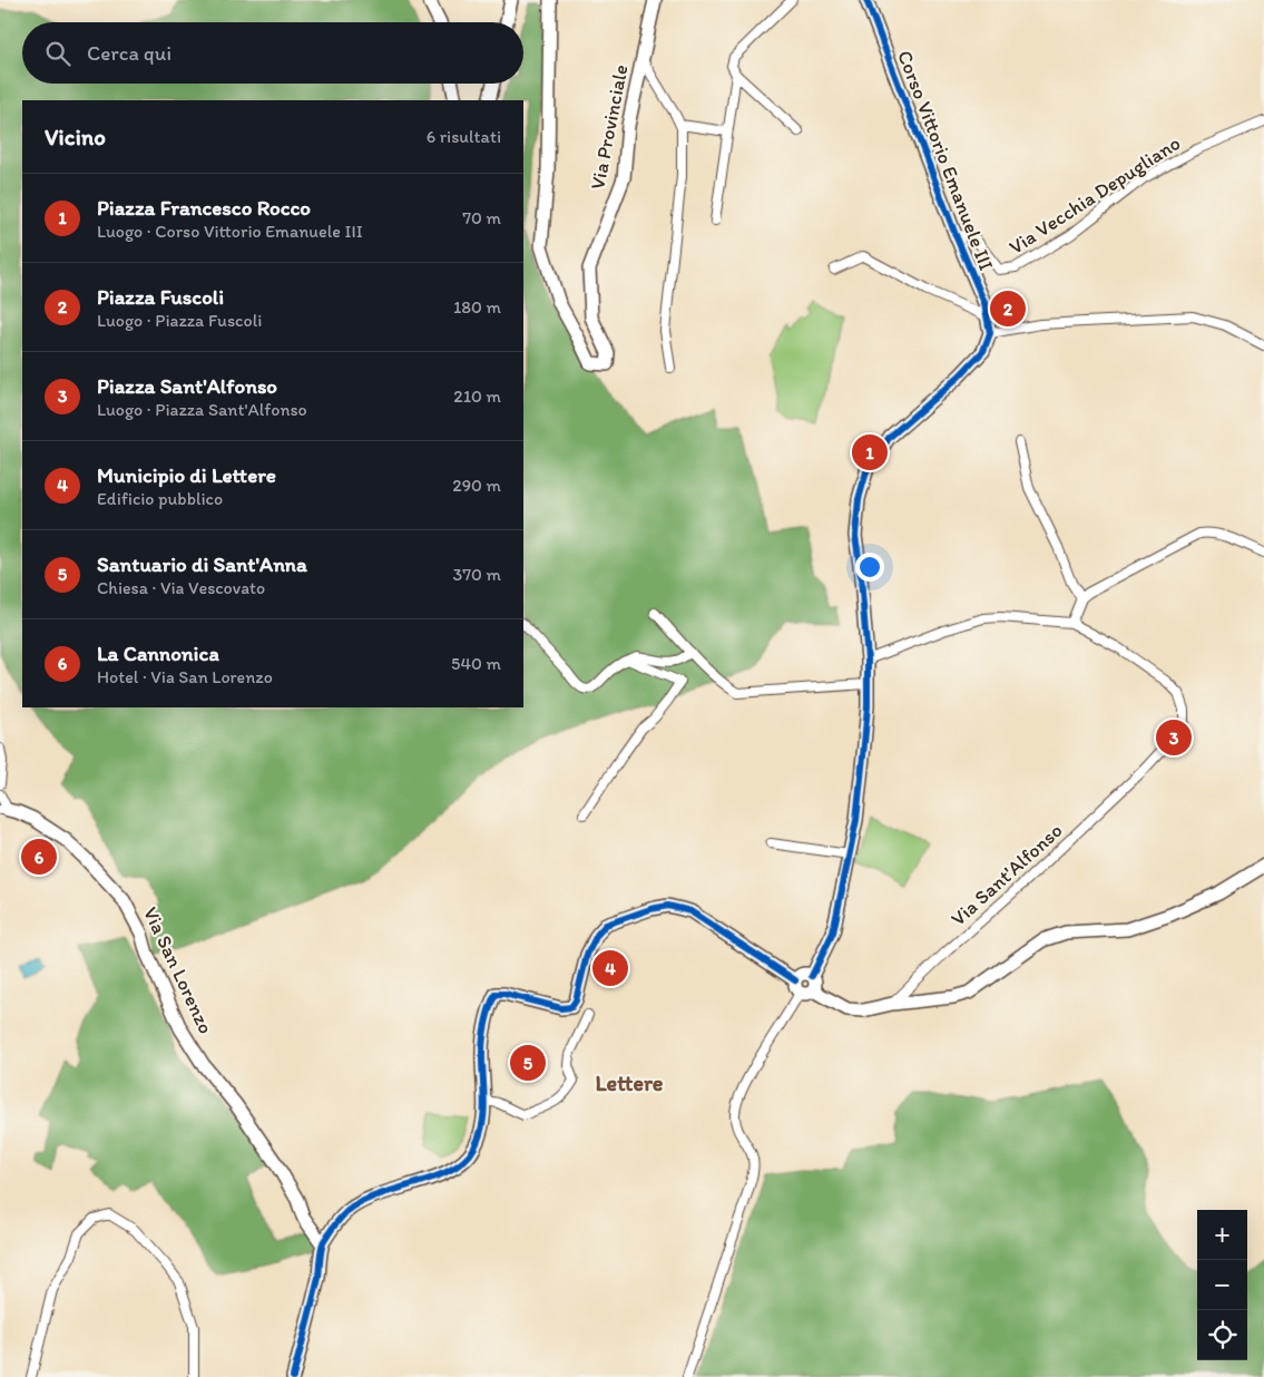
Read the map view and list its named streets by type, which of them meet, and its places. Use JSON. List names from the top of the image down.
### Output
{
  "streets": {
    "street": [
      "Via Provinciale",
      "Corso Vittorio Emanuele III",
      "Via Vecchia Depugliano",
      "Via Sant'Alfonso",
      "Via San Lorenzo"
    ]
  },
  "crossings": [
    ["Corso Vittorio Emanuele III", "Via Vecchia Depugliano"]
  ],
  "districts": ["Lettere"],
  "page": {
    "search": "Cerca qui",
    "heading": ["Vicino", "6 risultati"],
    "list": [
      {
        "mark": "1",
        "name": "Piazza Francesco Rocco",
        "note": "Luogo · Corso Vittorio Emanuele III",
        "value": "70 m"
      },
      {
        "mark": "2",
        "name": "Piazza Fuscoli",
        "note": "Luogo · Piazza Fuscoli",
        "value": "180 m"
      },
      {
        "mark": "3",
        "name": "Piazza Sant'Alfonso",
        "note": "Luogo · Piazza Sant'Alfonso",
        "value": "210 m"
      },
      {
        "mark": "4",
        "name": "Municipio di Lettere",
        "note": "Edificio pubblico",
        "value": "290 m"
      },
      {
        "mark": "5",
        "name": "Santuario di Sant'Anna",
        "note": "Chiesa · Via Vescovato",
        "value": "370 m"
      },
      {
        "mark": "6",
        "name": "La Cannonica",
        "note": "Hotel · Via San Lorenzo",
        "value": "540 m"
      }
    ],
    "pins": [
      "2",
      "1",
      "3",
      "6",
      "4",
      "5"
    ],
    "map_buttons": ["+", "−"]
  }
}
